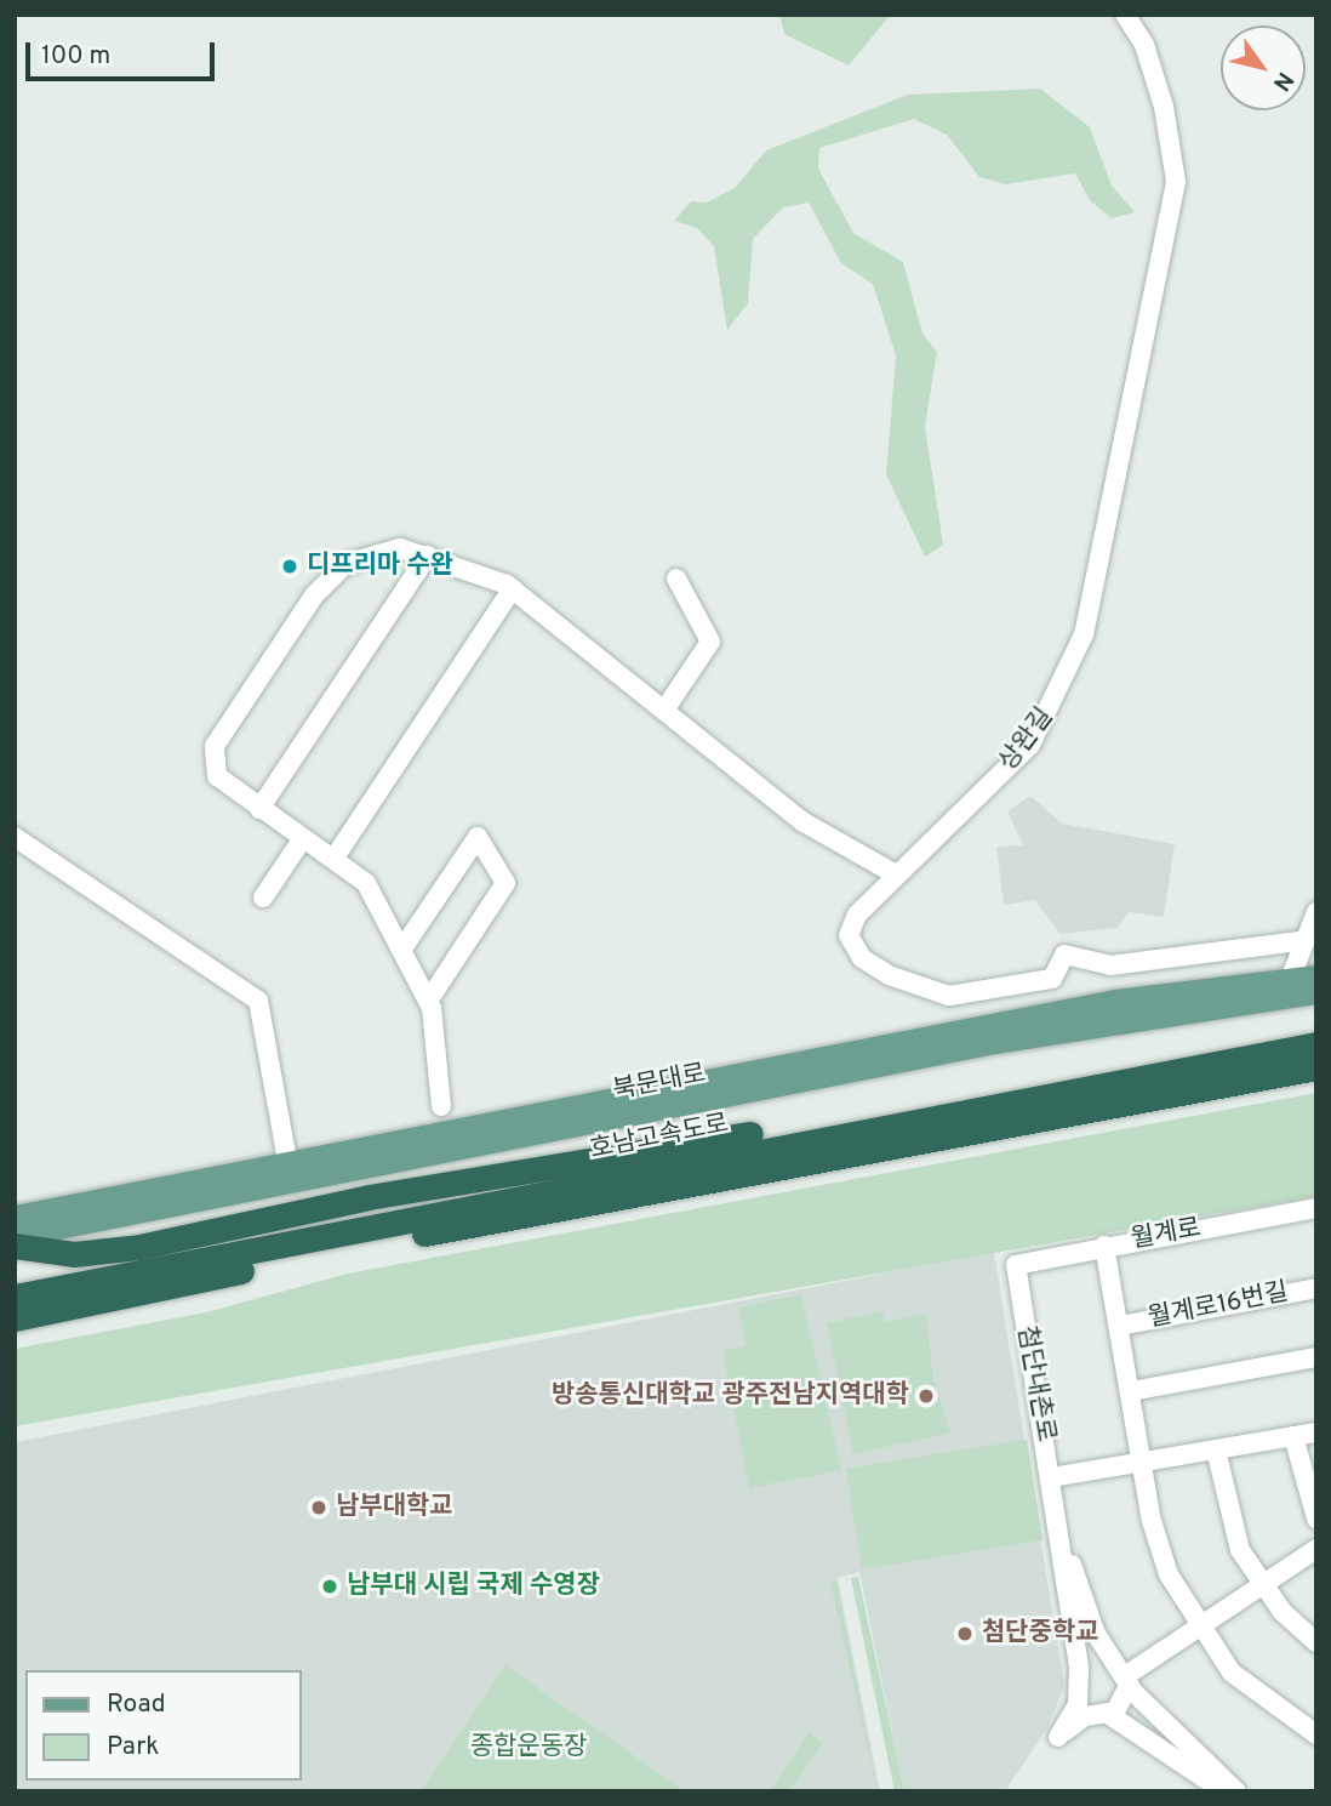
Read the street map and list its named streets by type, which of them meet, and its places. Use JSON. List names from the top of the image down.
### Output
{
  "streets": {
    "highway": ["호남고속도로"],
    "main road": ["북문대로"],
    "street": [
      "상완길",
      "월계로",
      "월계로16번길",
      "첨단내촌로"
    ]
  },
  "crossings": [
    ["월계로", "첨단내촌로"]
  ],
  "parks": ["종합운동장"],
  "places": [
    "디프리마 수완",
    "방송통신대학교 광주전남지역대학",
    "남부대학교",
    "남부대 시립 국제 수영장",
    "첨단중학교"
  ],
  "legend": ["Road", "Park"],
  "scale_bar": "100 m",
  "north": "bottom right"
}
